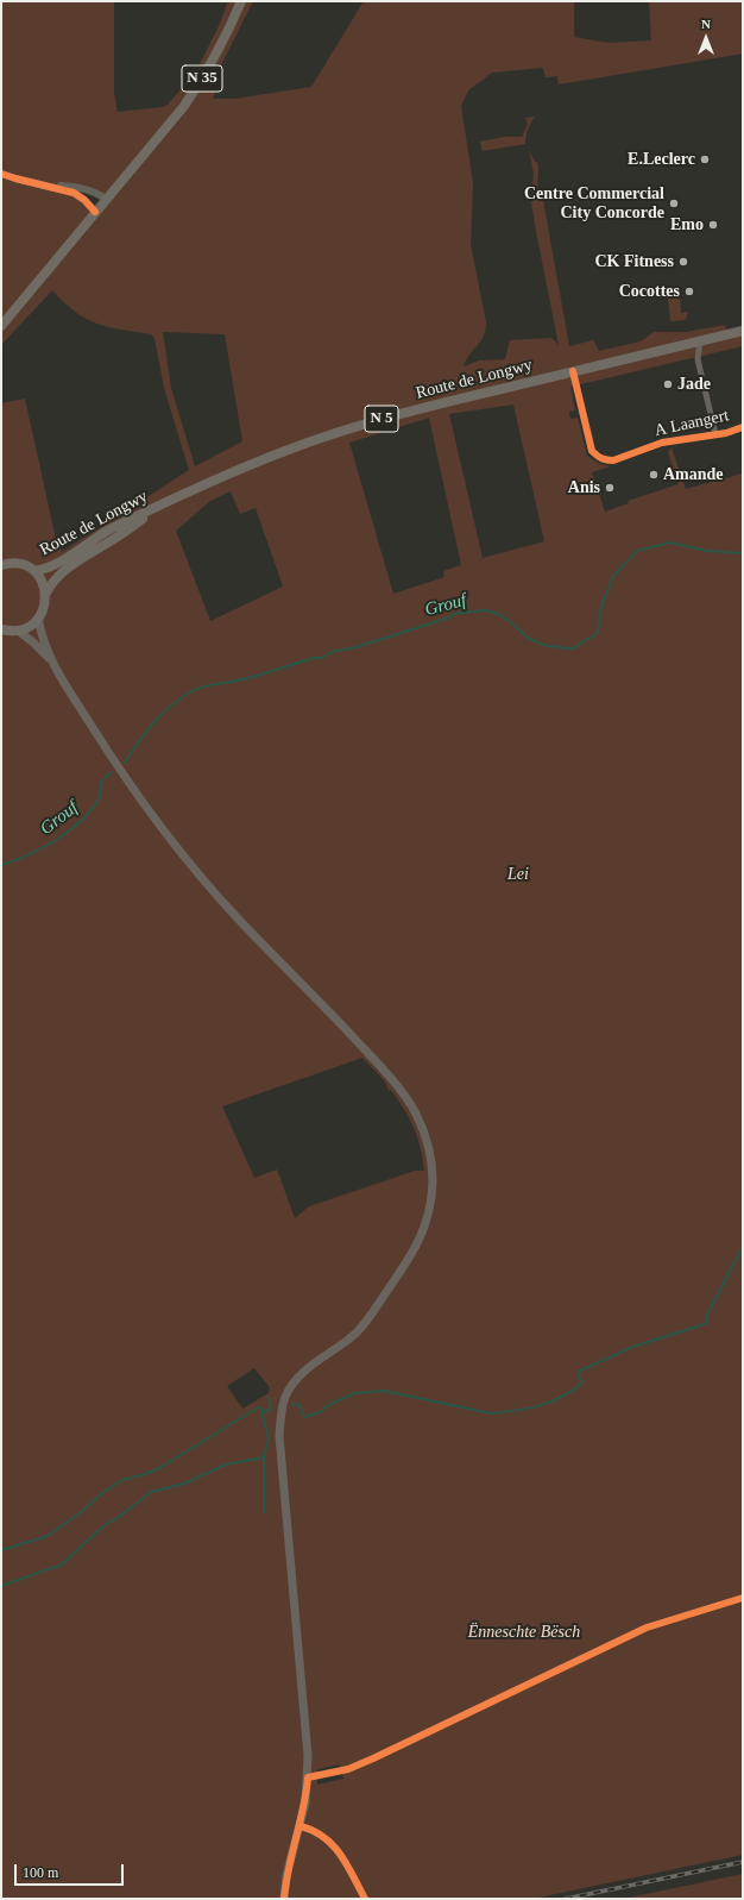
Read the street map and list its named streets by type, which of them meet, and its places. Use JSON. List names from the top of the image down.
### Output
{
  "streets": {
    "main road": ["N 35", "Route de Longwy", "N 5"],
    "street": ["A Laangert"]
  },
  "crossings": [
    ["Route de Longwy", "N 5"],
    ["Route de Longwy", "A Laangert"]
  ],
  "water": ["Grouf"],
  "parks": ["Lei", "Ënneschte Bësch"],
  "places": [
    "E.Leclerc",
    "Centre Commercial City Concorde",
    "Emo",
    "CK Fitness",
    "Cocottes",
    "Jade",
    "Amande",
    "Anis"
  ],
  "scale_bar": "100 m",
  "north": "top"
}
